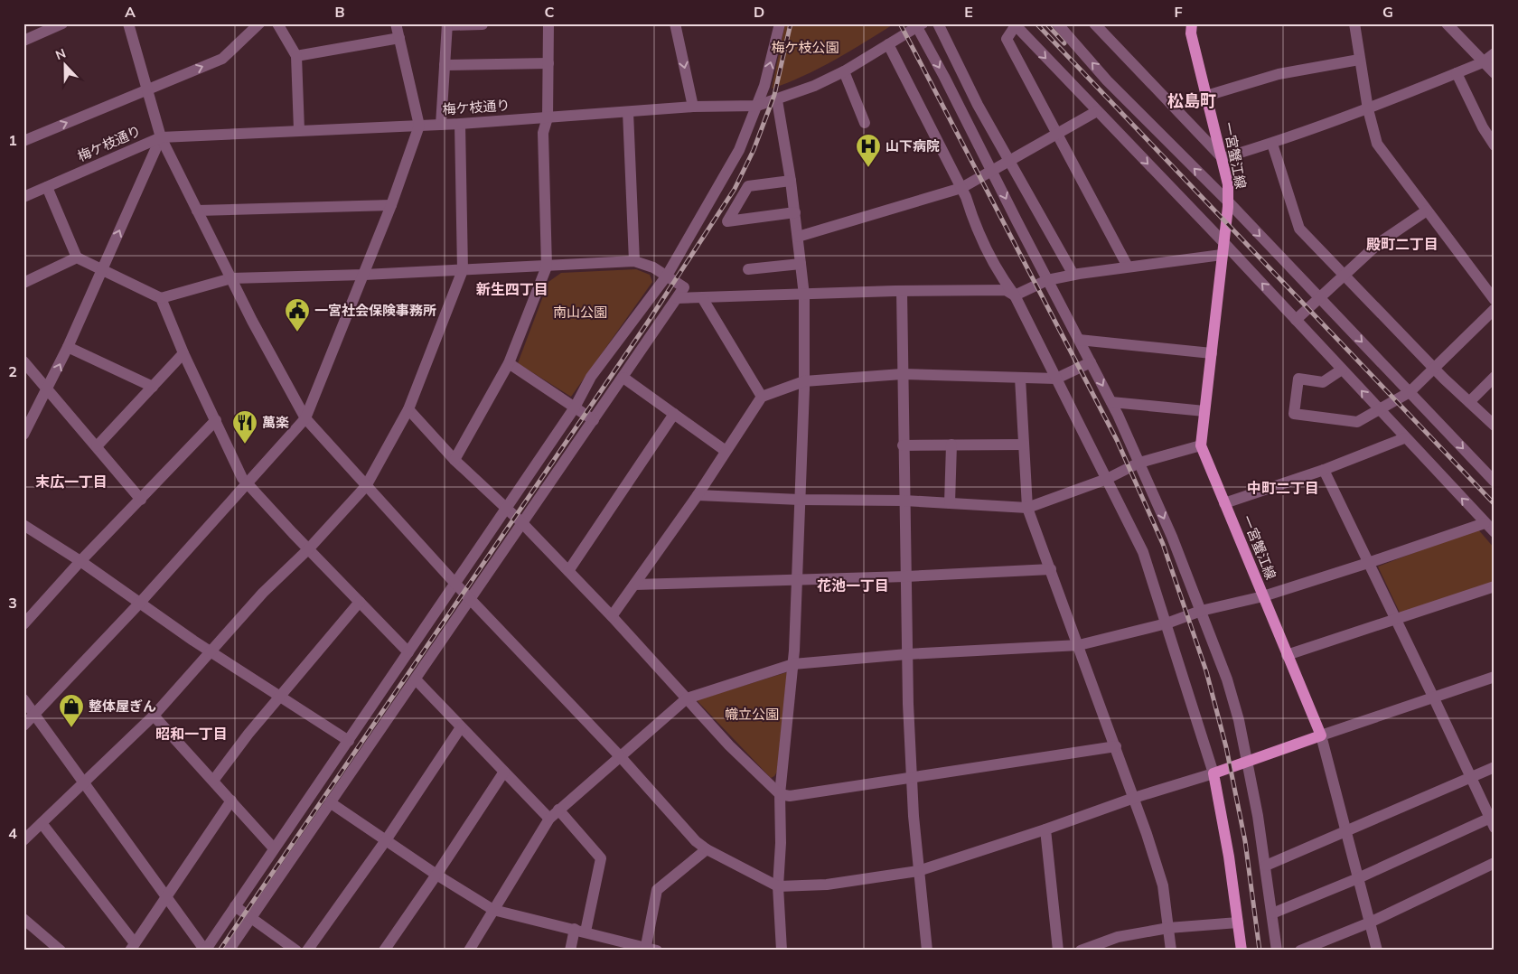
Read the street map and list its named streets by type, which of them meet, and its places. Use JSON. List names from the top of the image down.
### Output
{
  "streets": {
    "main road": ["一宮蟹江線"],
    "street": ["梅ケ枝通り"]
  },
  "districts": [
    "松島町",
    "殿町二丁目",
    "新生四丁目",
    "末広一丁目",
    "中町二丁目",
    "花池一丁目",
    "昭和一丁目"
  ],
  "parks": ["梅ケ枝公園", "南山公園", "幟立公園"],
  "places": {
    "hospital": ["山下病院"],
    "public building": ["一宮社会保険事務所"],
    "restaurant": ["萬楽"],
    "shop": ["整体屋ぎん"]
  },
  "north": "top",
  "grid": {
    "columns": [
      "A",
      "B",
      "C",
      "D",
      "E",
      "F",
      "G"
    ],
    "rows": [
      "1",
      "2",
      "3",
      "4"
    ]
  }
}
